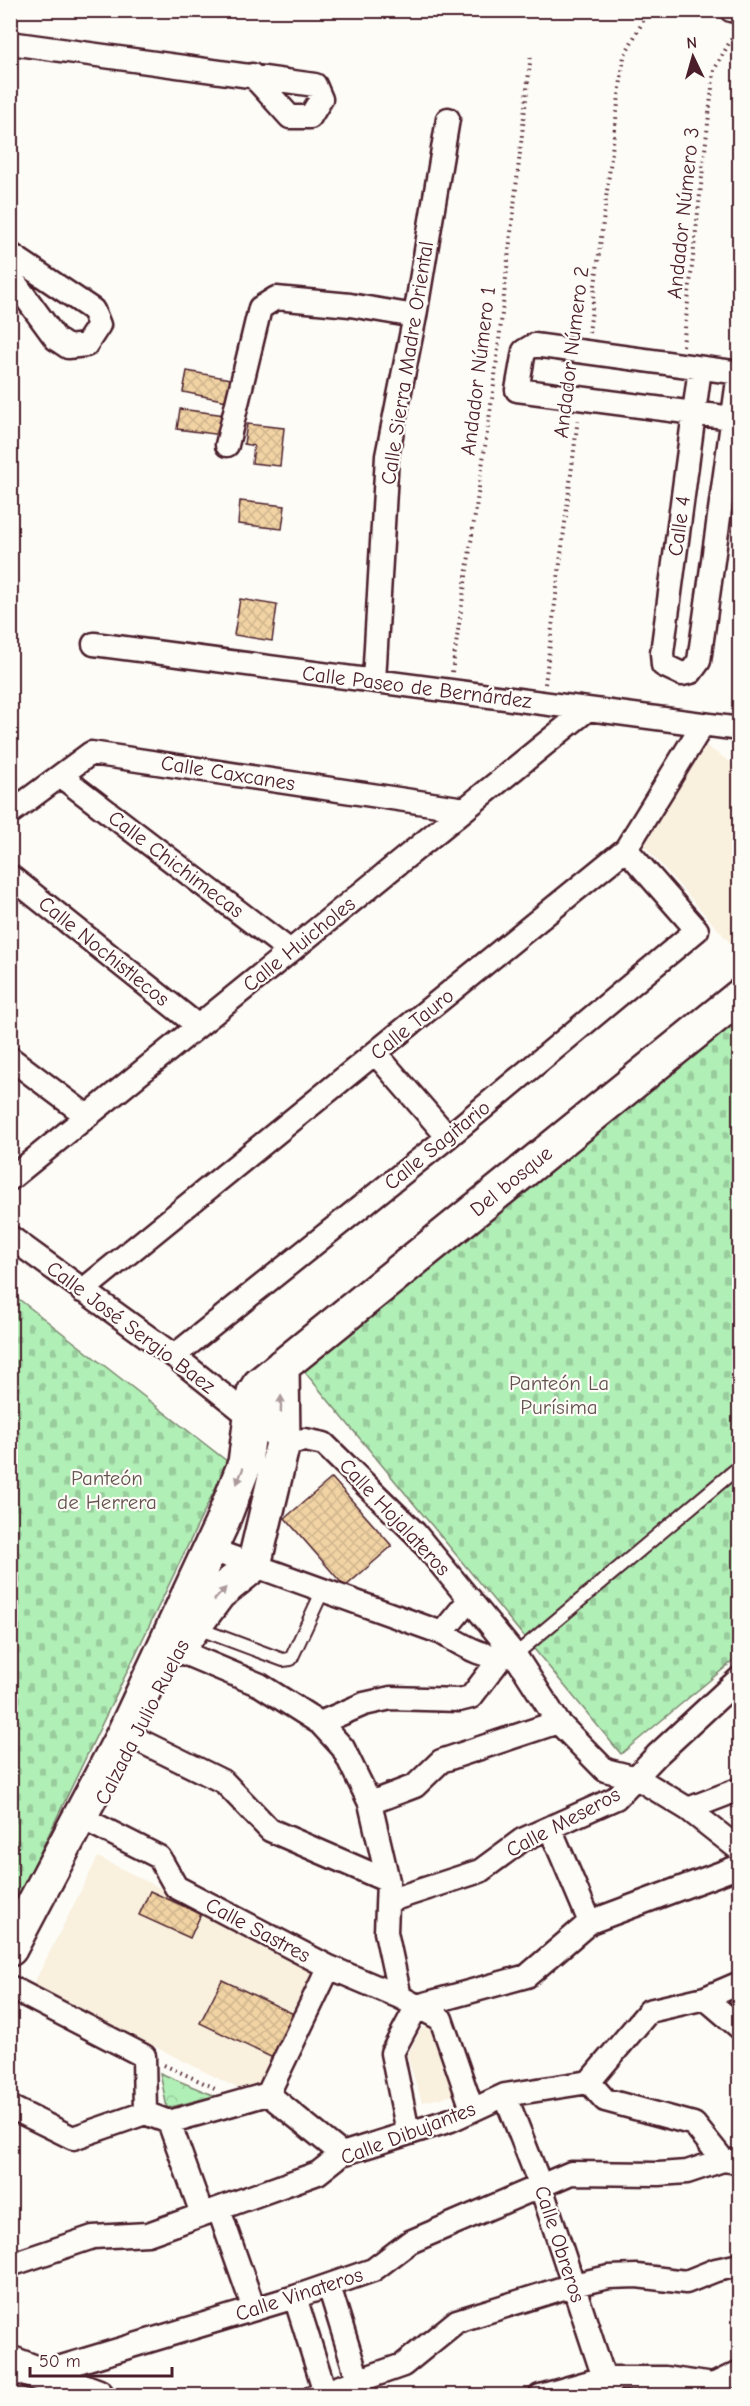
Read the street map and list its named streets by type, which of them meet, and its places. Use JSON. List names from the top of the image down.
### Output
{
  "streets": {
    "main road": ["Del bosque", "Calzada Julio Ruelas"],
    "street": [
      "Calle Sierra Madre Oriental",
      "Calle 4",
      "Calle Paseo de Bernárdez",
      "Calle Caxcanes",
      "Calle Chichimecas",
      "Calle Huicholes",
      "Calle Nochistlecos",
      "Calle Tauro",
      "Calle Sagitario",
      "Calle José Sergio Baez",
      "Calle Hojalateros",
      "Calle Meseros",
      "Calle Sastres",
      "Calle Dibujantes",
      "Calle Obreros",
      "Calle Vinateros"
    ],
    "path": ["Andador Número 3", "Andador Número 2", "Andador Número 1"]
  },
  "crossings": [
    ["Andador Número 3", "Calle 4"],
    ["Andador Número 2", "Calle Paseo de Bernárdez"],
    ["Calle Sierra Madre Oriental", "Calle Paseo de Bernárdez"],
    ["Andador Número 1", "Calle Paseo de Bernárdez"],
    ["Calle Paseo de Bernárdez", "Calle Huicholes"],
    ["Calle Paseo de Bernárdez", "Calle Tauro"],
    ["Calle Caxcanes", "Calle Chichimecas"],
    ["Calle Caxcanes", "Calle Huicholes"],
    ["Calle Chichimecas", "Calle Huicholes"],
    ["Calle Huicholes", "Calle Nochistlecos"],
    ["Calle Tauro", "Calle Sagitario"],
    ["Calle Tauro", "Calle José Sergio Baez"],
    ["Calle Sagitario", "Calle José Sergio Baez"],
    ["Del bosque", "Calle José Sergio Baez"],
    ["Del bosque", "Calzada Julio Ruelas"],
    ["Calle José Sergio Baez", "Calzada Julio Ruelas"],
    ["Calle Hojalateros", "Calle Meseros"],
    ["Calzada Julio Ruelas", "Calle Sastres"],
    ["Calle Sastres", "Calle Dibujantes"],
    ["Calle Dibujantes", "Calle Obreros"],
    ["Calle Dibujantes", "Calle Vinateros"],
    ["Calle Obreros", "Calle Vinateros"]
  ],
  "parks": ["Panteón La Purísima", "Panteón de Herrera"],
  "scale_bar": "50 m",
  "north": "top"
}
